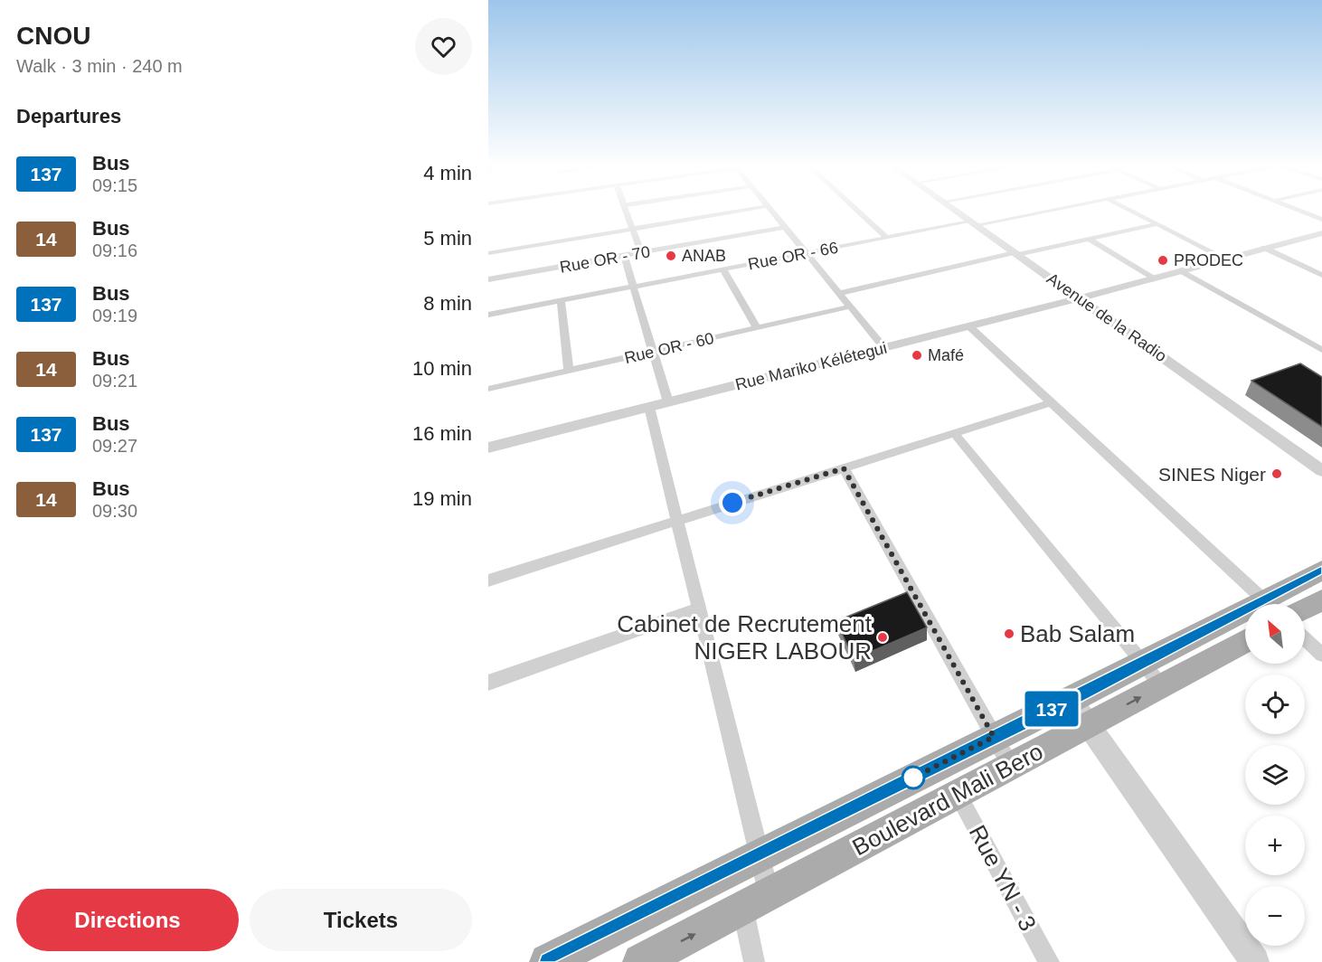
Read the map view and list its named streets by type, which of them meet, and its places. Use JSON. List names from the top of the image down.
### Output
{
  "streets": {
    "main road": ["Boulevard Mali Bero"],
    "street": [
      "Rue OR - 66",
      "Rue OR - 70",
      "Avenue de la Radio",
      "Rue OR - 60",
      "Rue Mariko Kélétegui",
      "Rue YN - 3"
    ]
  },
  "crossings": [
    ["Rue OR - 66", "Avenue de la Radio"],
    ["Avenue de la Radio", "Rue Mariko Kélétegui"],
    ["Boulevard Mali Bero", "Rue YN - 3"]
  ],
  "places": [
    "ANAB",
    "PRODEC",
    "Mafé",
    "SINES Niger",
    "Bab Salam",
    "Cabinet de Recrutement NIGER LABOUR"
  ],
  "lines": ["bus line 137"],
  "north": "top left",
  "page": {
    "heading": [
      ["CNOU", "Walk · 3 min · 240 m"],
      "Departures"
    ],
    "on_map": "137",
    "list": [
      {
        "mark": "137",
        "name": "Bus",
        "note": "09:15",
        "value": "4 min"
      },
      {
        "mark": "14",
        "name": "Bus",
        "note": "09:16",
        "value": "5 min"
      },
      {
        "mark": "137",
        "name": "Bus",
        "note": "09:19",
        "value": "8 min"
      },
      {
        "mark": "14",
        "name": "Bus",
        "note": "09:21",
        "value": "10 min"
      },
      {
        "mark": "137",
        "name": "Bus",
        "note": "09:27",
        "value": "16 min"
      },
      {
        "mark": "14",
        "name": "Bus",
        "note": "09:30",
        "value": "19 min"
      }
    ],
    "map_buttons": ["+", "−"],
    "buttons": ["Directions", "Tickets"]
  }
}
